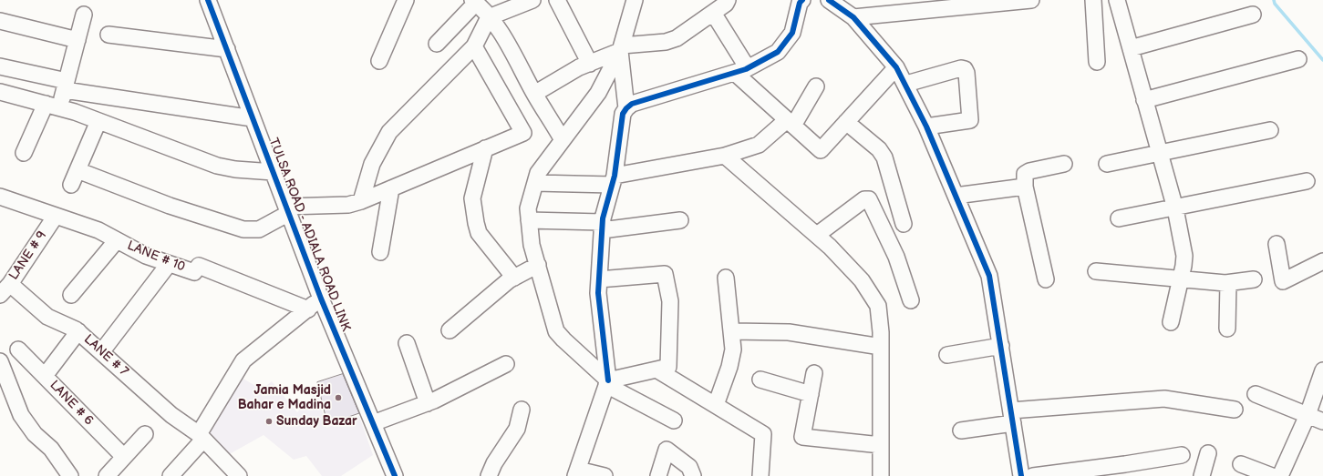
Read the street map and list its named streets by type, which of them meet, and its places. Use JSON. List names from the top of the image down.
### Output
{
  "streets": {
    "street": [
      "TULSA ROAD - ADIALA ROAD LINK",
      "LANE # 9",
      "LANE # 10",
      "LANE # 7",
      "LANE # 6"
    ]
  },
  "crossings": [
    ["LANE # 9", "LANE # 10"],
    ["LANE # 9", "LANE # 7"]
  ],
  "places": ["Jamia Masjid Bahar e Madina", "Sunday Bazar"]
}
